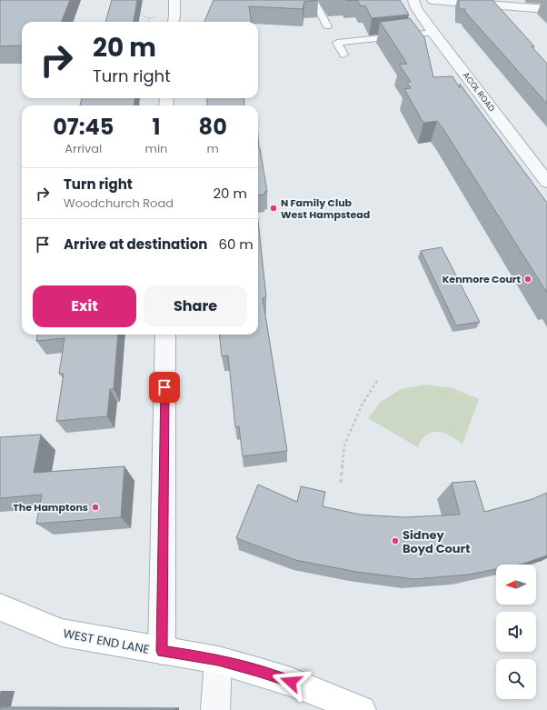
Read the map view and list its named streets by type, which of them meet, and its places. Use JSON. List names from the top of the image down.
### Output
{
  "streets": {
    "main road": ["WEST END LANE"],
    "street": ["ACOL ROAD"]
  },
  "places": [
    "N Family Club West Hampstead",
    "Kenmore Court",
    "The Hamptons",
    "Sidney Boyd Court"
  ],
  "north": "left",
  "page": {
    "turn": ["20 m", "Turn right"],
    "eta": [
      "07:45",
      "Arrival",
      "1",
      "min",
      "80",
      "m"
    ],
    "list": [
      {
        "name": "Turn right",
        "note": "Woodchurch Road",
        "value": "20 m"
      },
      {
        "name": "Arrive at destination",
        "value": "60 m"
      }
    ],
    "buttons": ["Exit", "Share"]
  }
}
